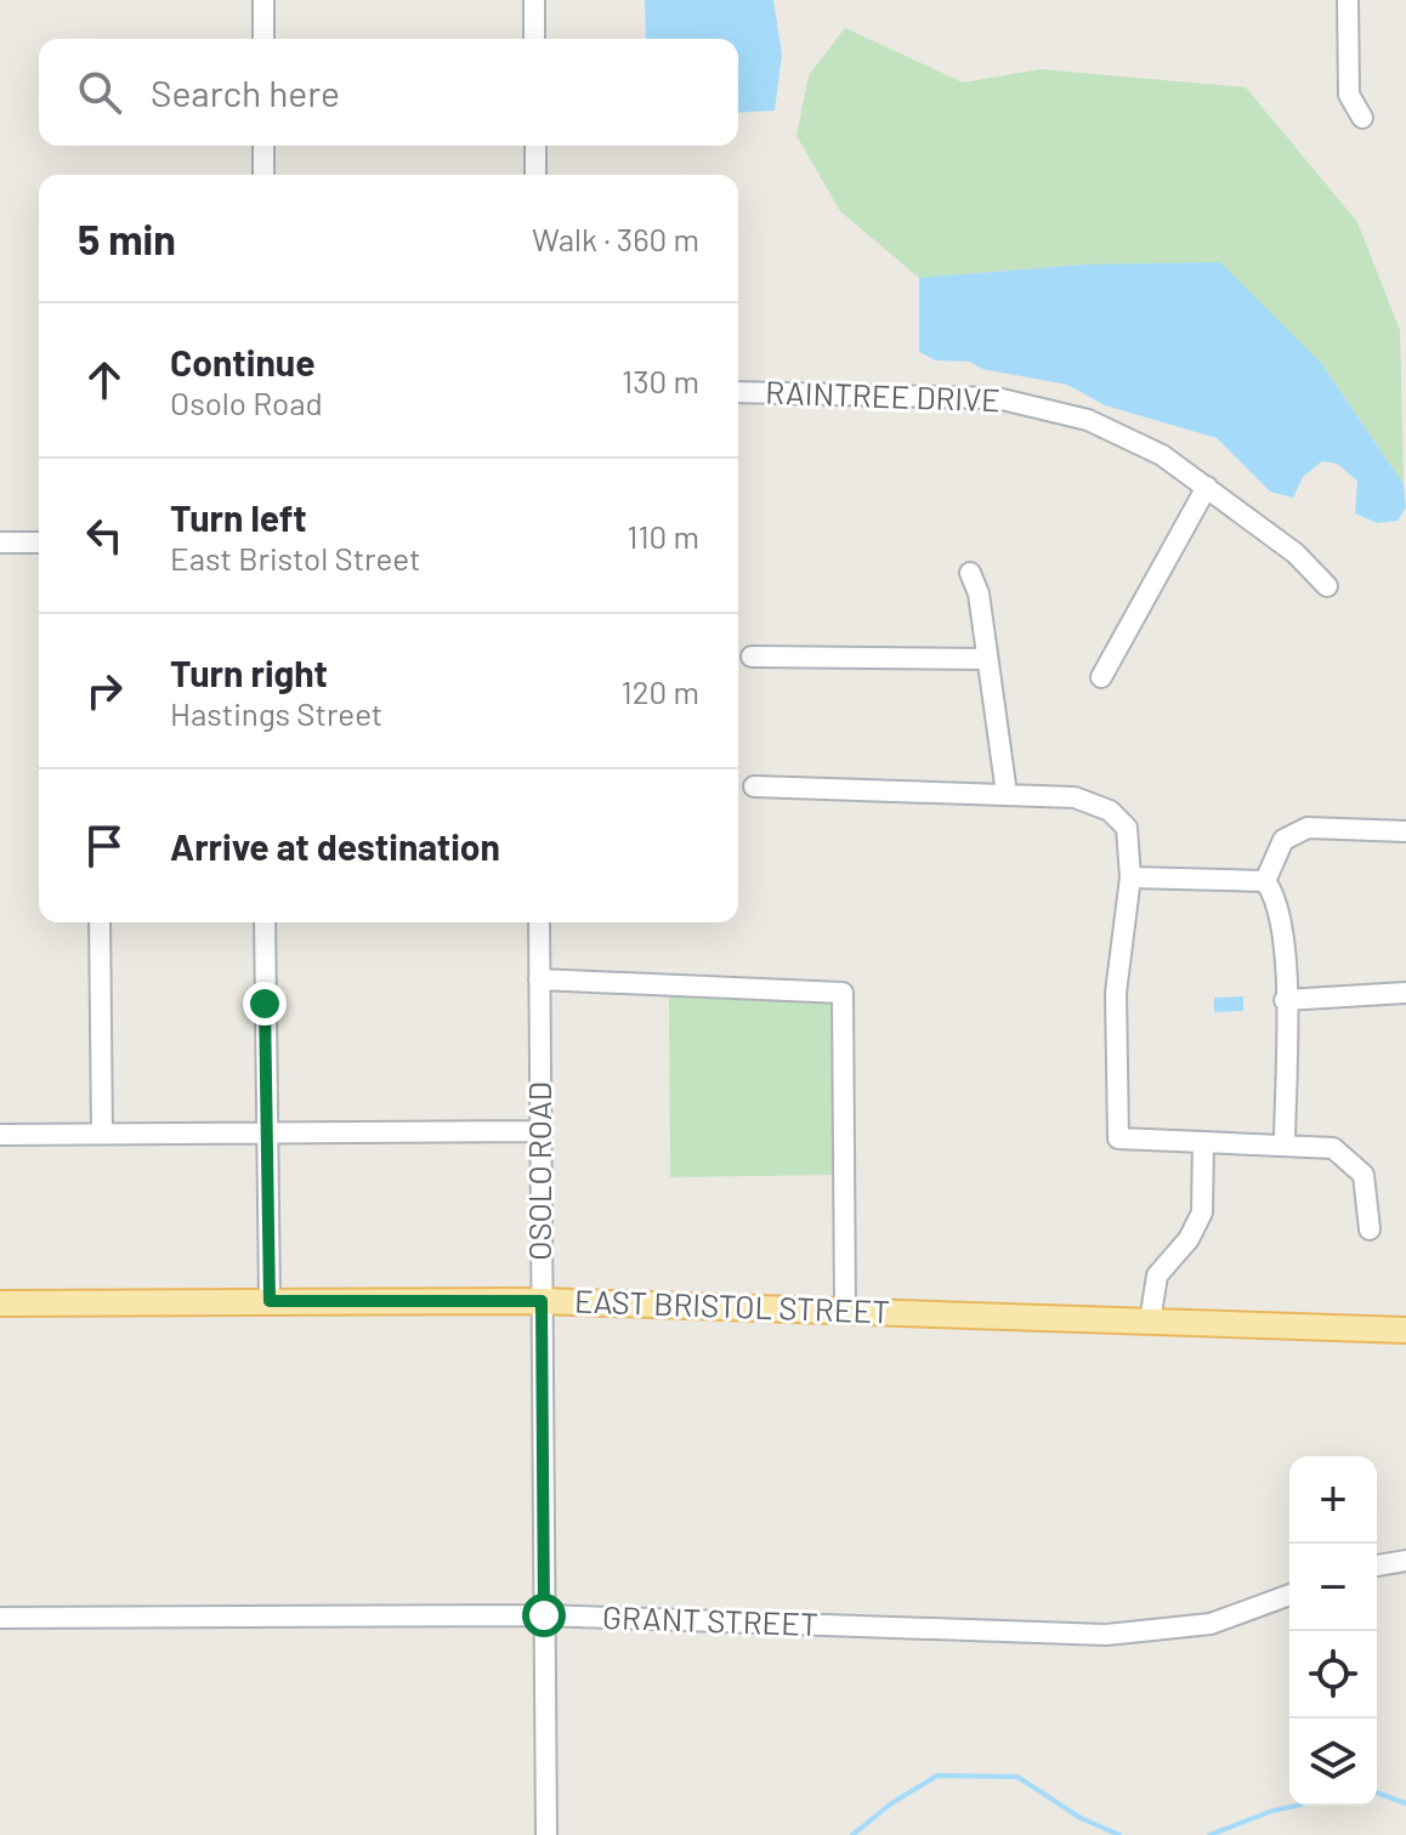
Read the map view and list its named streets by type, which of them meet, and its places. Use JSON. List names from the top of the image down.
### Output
{
  "streets": {
    "main road": ["EAST BRISTOL STREET"],
    "street": ["RAINTREE DRIVE", "OSOLO ROAD", "GRANT STREET"]
  },
  "crossings": [
    ["OSOLO ROAD", "EAST BRISTOL STREET"],
    ["OSOLO ROAD", "GRANT STREET"]
  ],
  "page": {
    "search": "Search here",
    "heading": ["5 min", "Walk · 360 m"],
    "list": [
      ["Continue", "Osolo Road", "130 m"],
      ["Turn left", "East Bristol Street", "110 m"],
      ["Turn right", "Hastings Street", "120 m"],
      "Arrive at destination"
    ],
    "map_buttons": ["+", "−"]
  }
}
